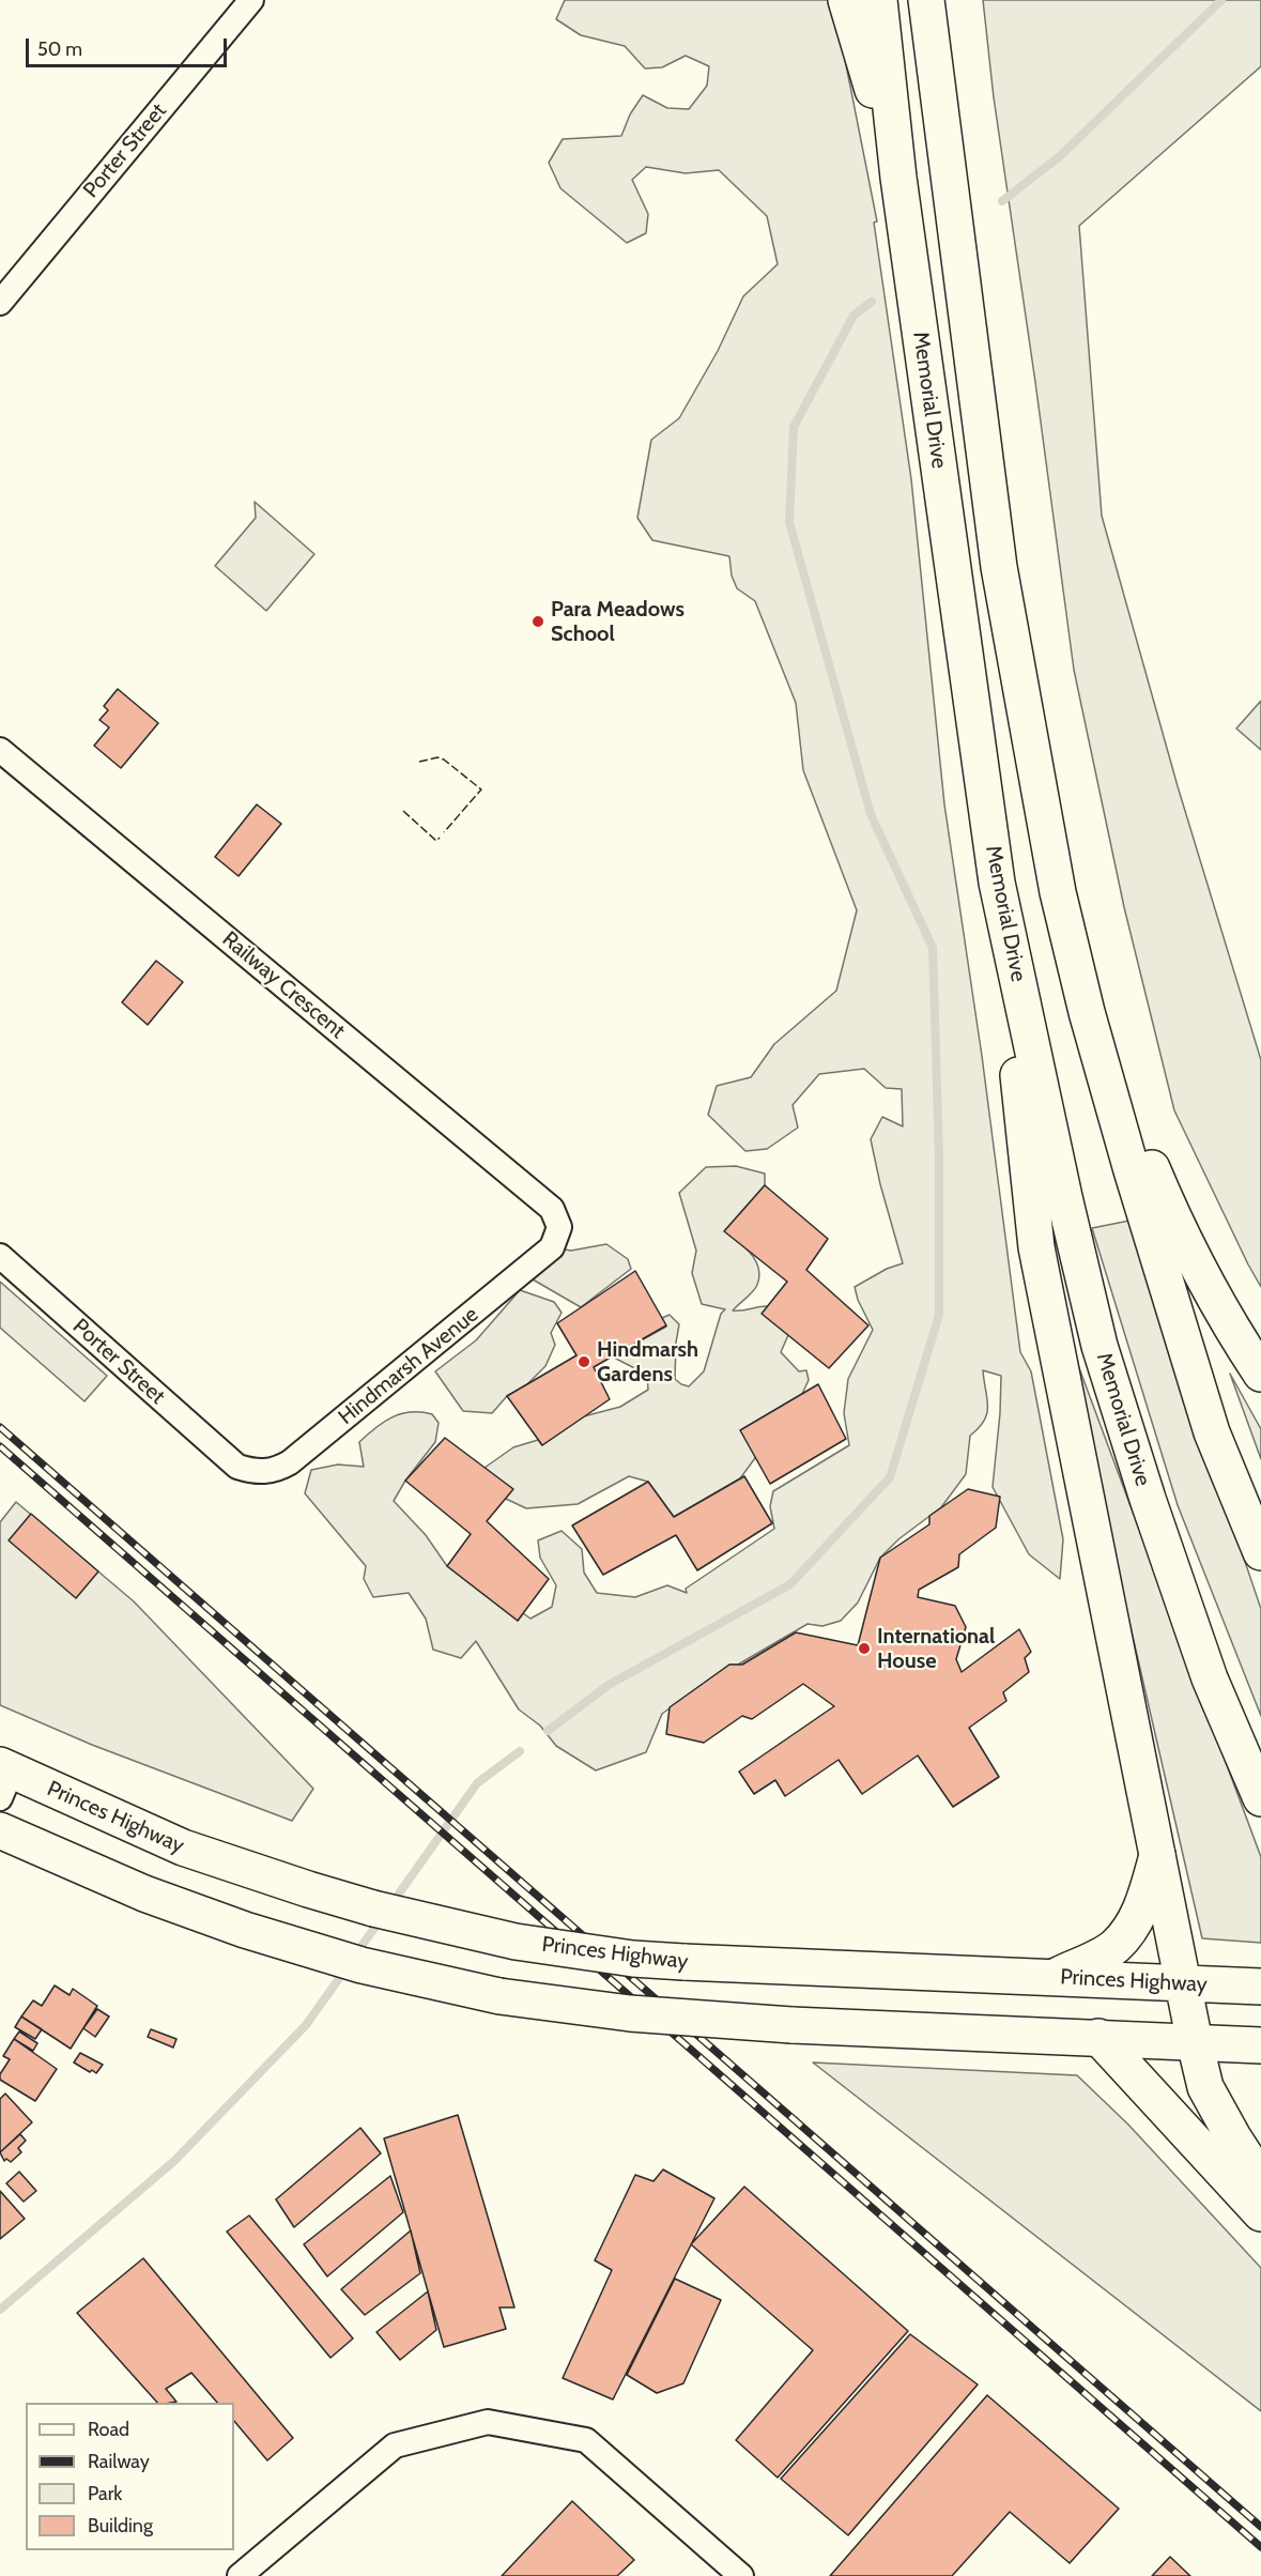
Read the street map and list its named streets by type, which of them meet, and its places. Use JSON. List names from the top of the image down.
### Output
{
  "streets": {
    "main road": ["Memorial Drive", "Princes Highway"],
    "street": ["Porter Street", "Railway Crescent", "Hindmarsh Avenue"]
  },
  "crossings": [
    ["Porter Street", "Hindmarsh Avenue"],
    ["Railway Crescent", "Hindmarsh Avenue"]
  ],
  "places": ["Para Meadows School", "Hindmarsh Gardens", "International House"],
  "legend": [
    "Road",
    "Railway",
    "Park",
    "Building"
  ],
  "scale_bar": "50 m"
}
